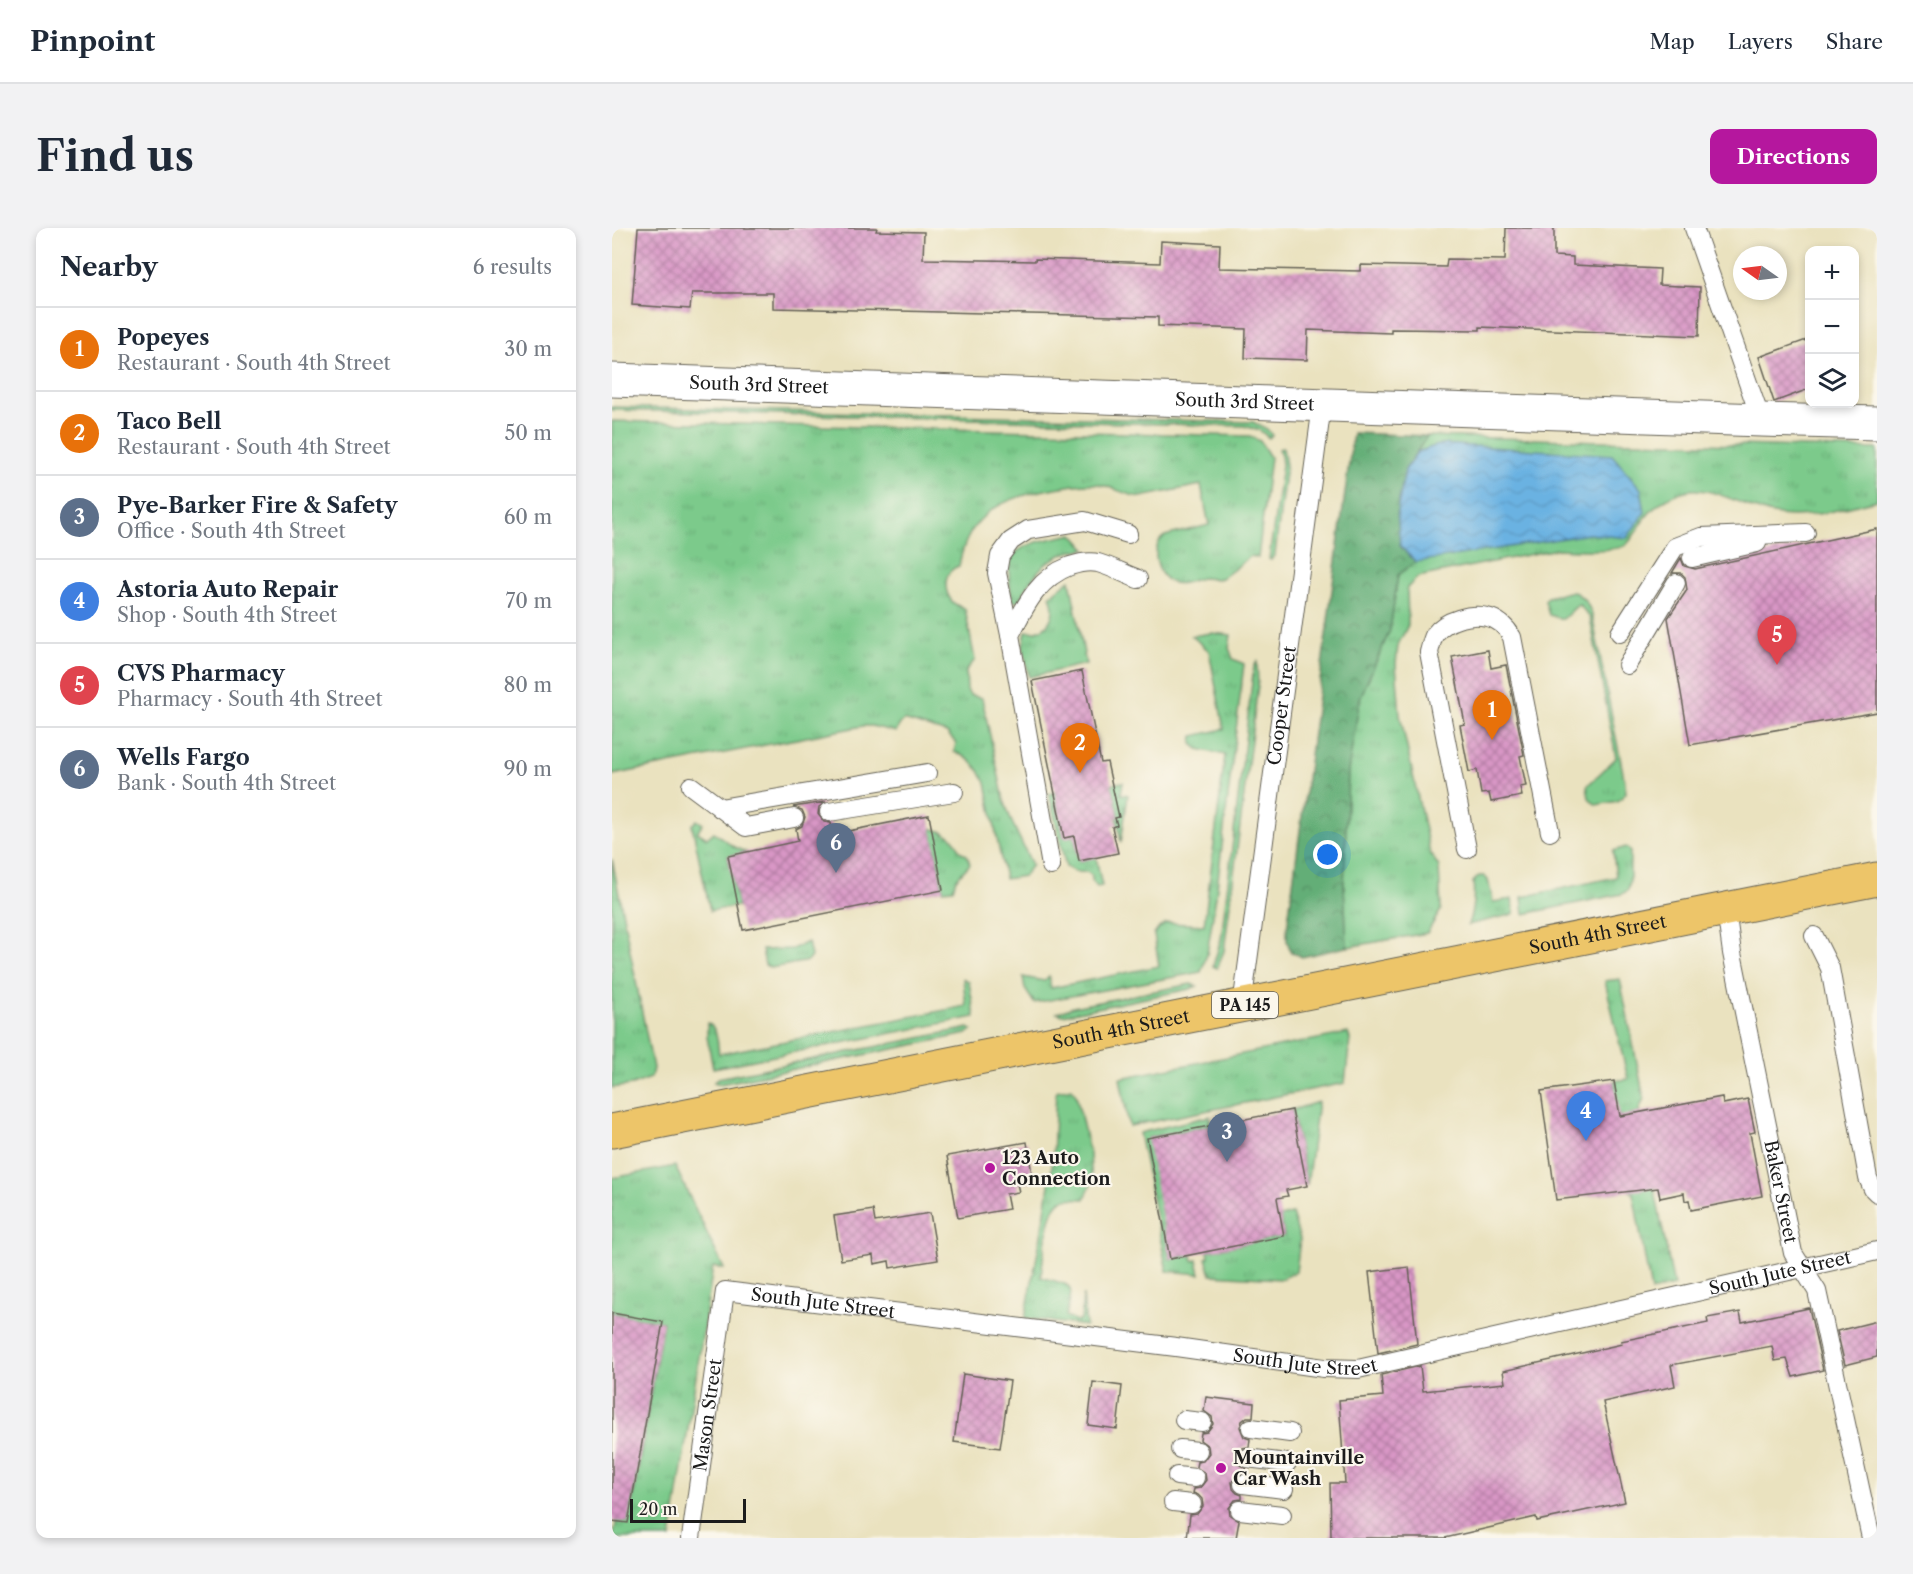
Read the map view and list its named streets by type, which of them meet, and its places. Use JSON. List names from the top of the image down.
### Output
{
  "streets": {
    "main road": ["South 4th Street", "PA 145"],
    "street": ["South 3rd Street"],
    "lane": [
      "Cooper Street",
      "Baker Street",
      "South Jute Street",
      "Mason Street"
    ]
  },
  "crossings": [
    ["South 3rd Street", "Cooper Street"],
    ["Cooper Street", "South 4th Street"],
    ["South 4th Street", "Baker Street"],
    ["Baker Street", "South Jute Street"],
    ["South Jute Street", "Mason Street"]
  ],
  "places": ["123 Auto Connection", "Mountainville Car Wash"],
  "scale_bar": "20 m",
  "north": "left",
  "page": {
    "header": "Pinpoint",
    "nav": ["Map", "Layers", "Share"],
    "buttons": "Directions",
    "title": "Find us",
    "heading": ["Nearby", "6 results"],
    "map_buttons": ["+", "−"],
    "list": [
      {
        "mark": "1",
        "name": "Popeyes",
        "note": "Restaurant · South 4th Street",
        "value": "30 m"
      },
      {
        "mark": "2",
        "name": "Taco Bell",
        "note": "Restaurant · South 4th Street",
        "value": "50 m"
      },
      {
        "mark": "3",
        "name": "Pye-Barker Fire & Safety",
        "note": "Office · South 4th Street",
        "value": "60 m"
      },
      {
        "mark": "4",
        "name": "Astoria Auto Repair",
        "note": "Shop · South 4th Street",
        "value": "70 m"
      },
      {
        "mark": "5",
        "name": "CVS Pharmacy",
        "note": "Pharmacy · South 4th Street",
        "value": "80 m"
      },
      {
        "mark": "6",
        "name": "Wells Fargo",
        "note": "Bank · South 4th Street",
        "value": "90 m"
      }
    ],
    "pins": [
      "5",
      "1",
      "2",
      "6",
      "4",
      "3"
    ],
    "scale": "20 m"
  }
}
